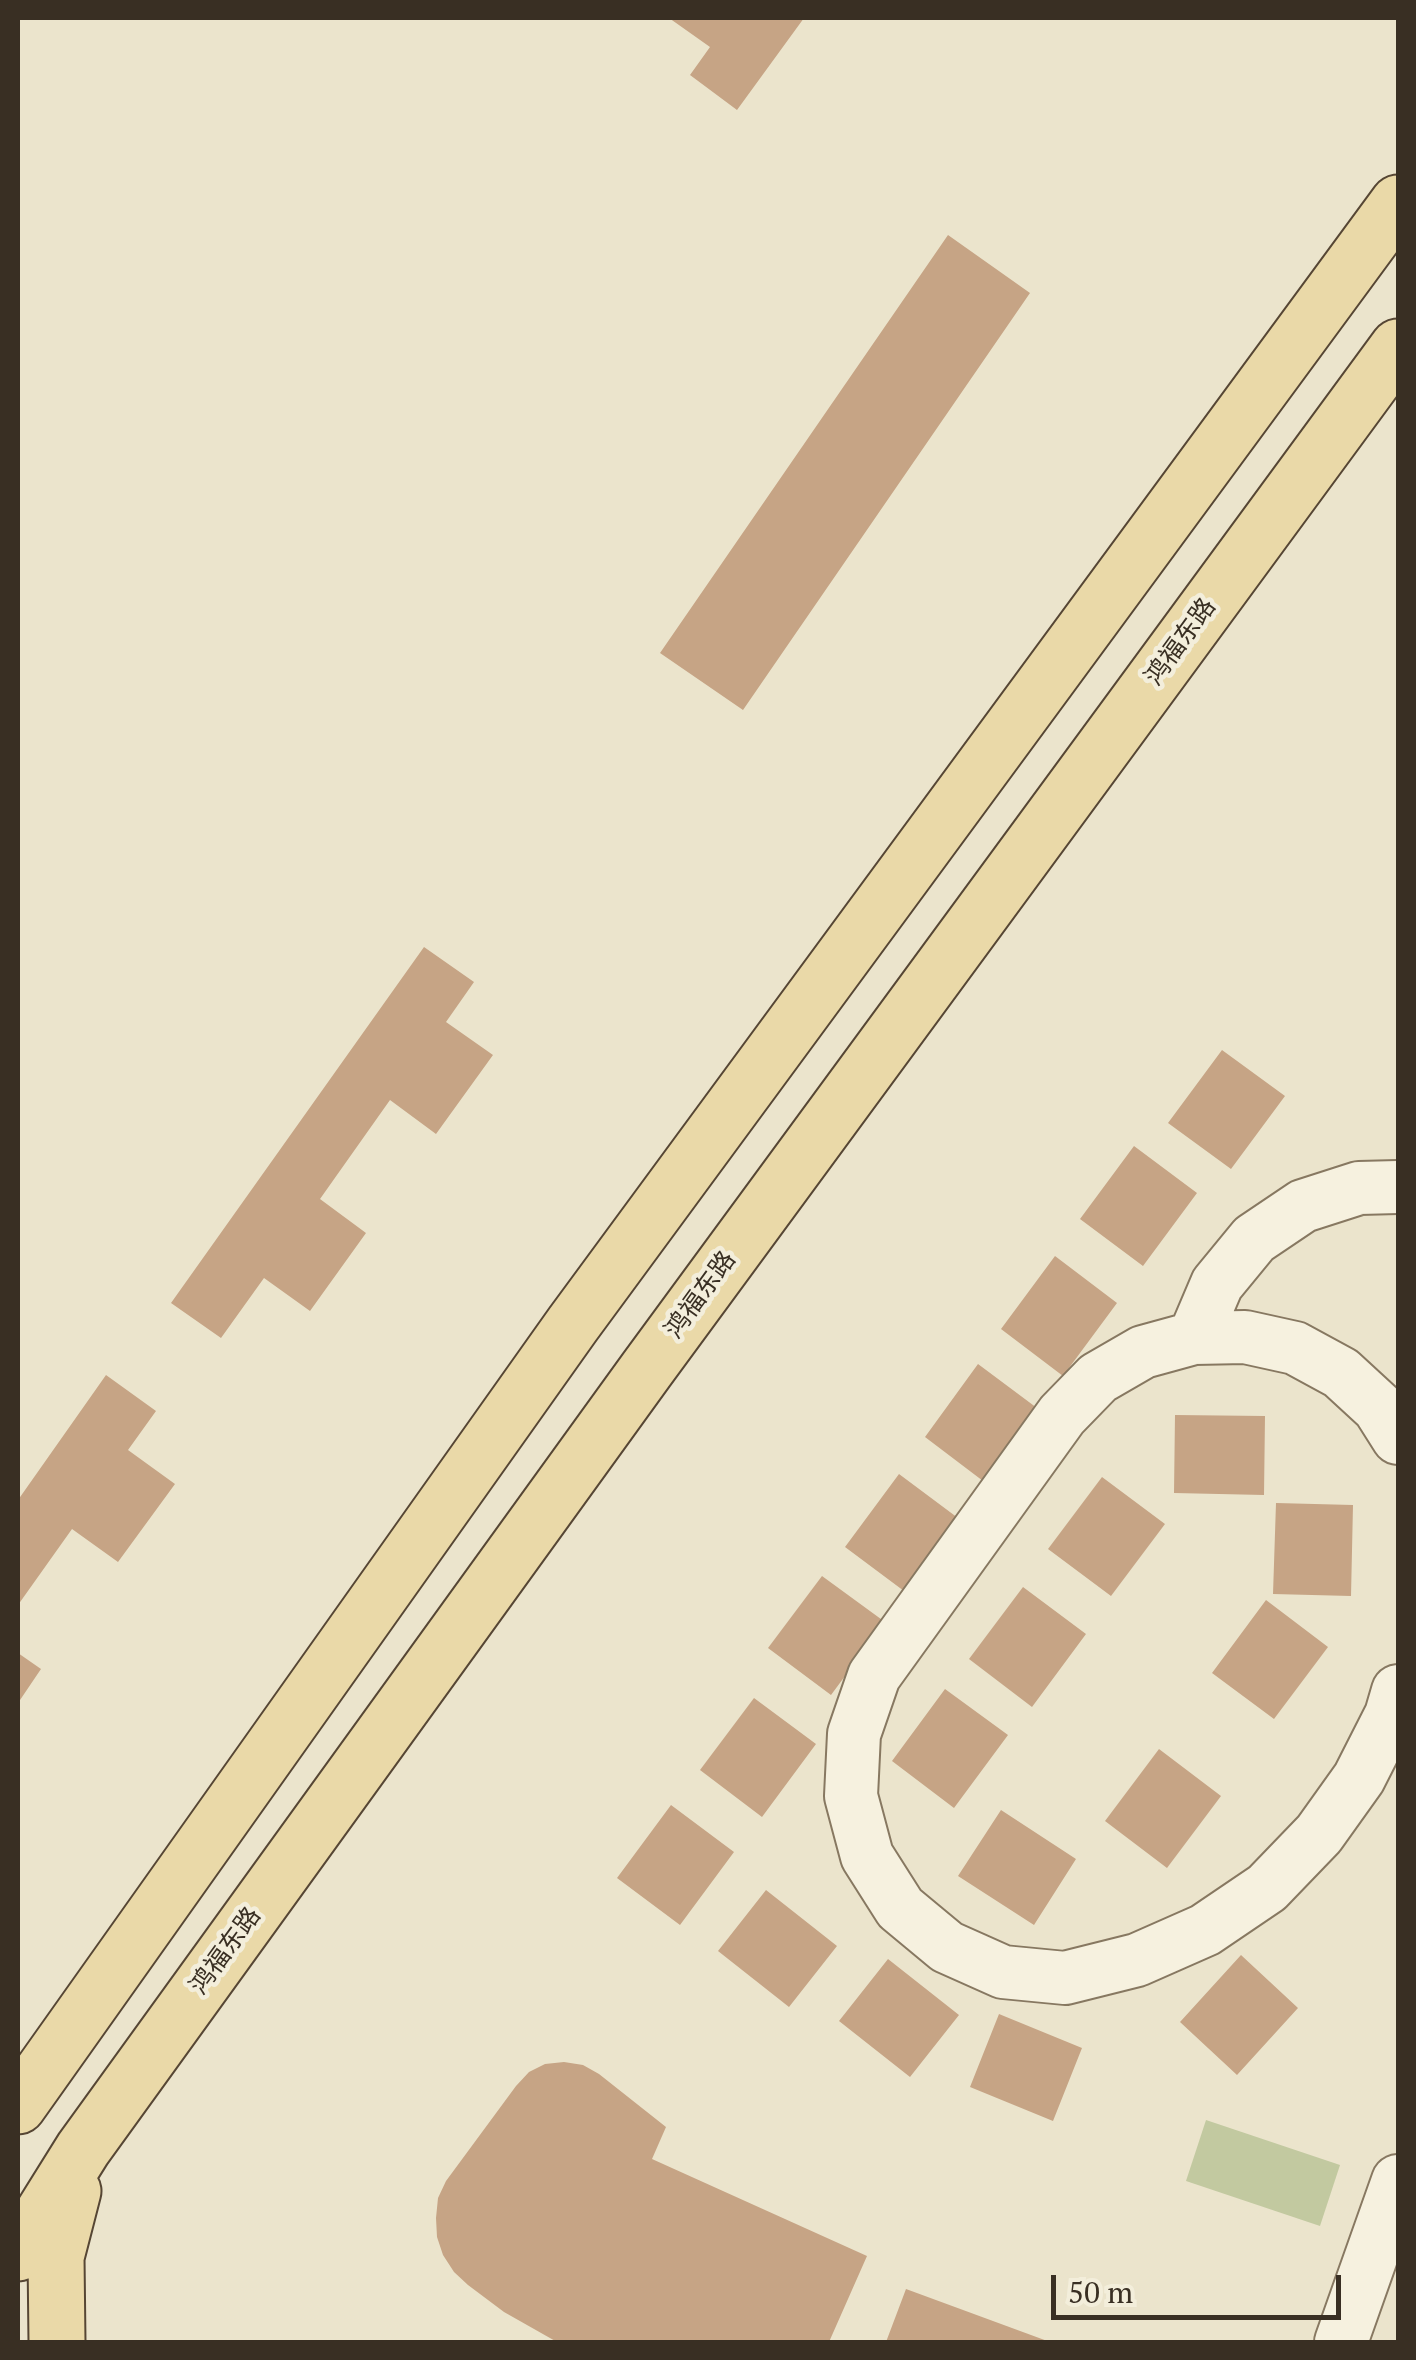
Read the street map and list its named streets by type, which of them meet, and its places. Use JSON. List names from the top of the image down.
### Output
{
  "streets": {
    "main road": ["鸿福东路"]
  },
  "scale_bar": "50 m"
}
